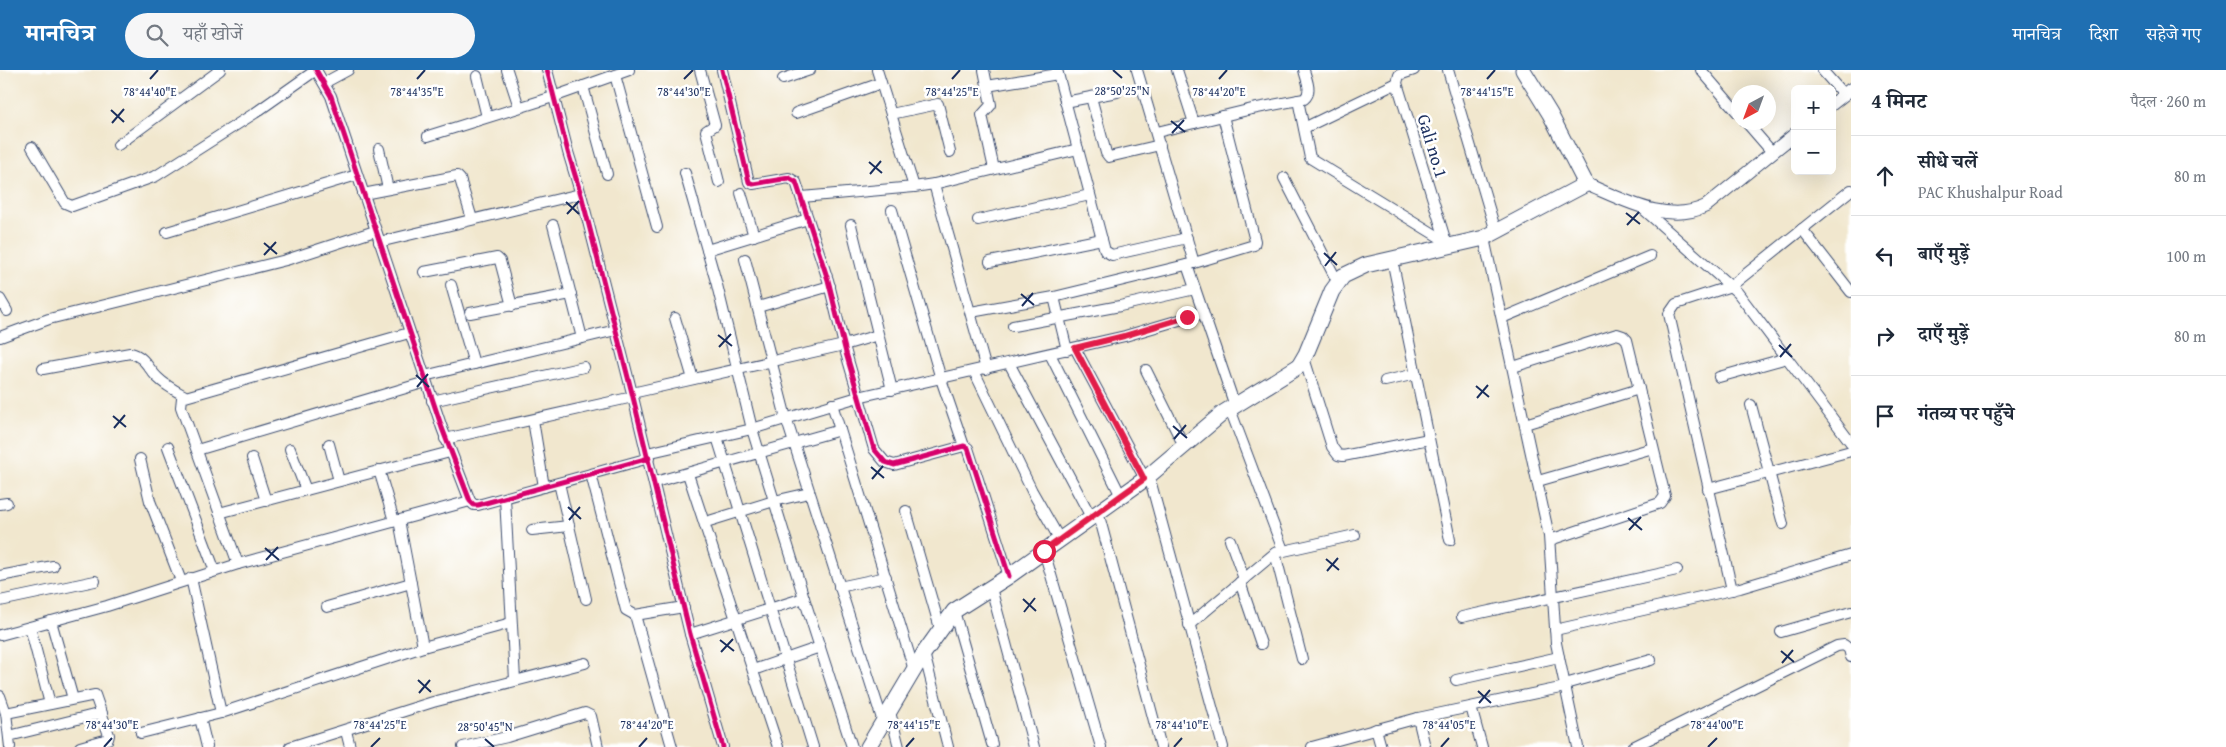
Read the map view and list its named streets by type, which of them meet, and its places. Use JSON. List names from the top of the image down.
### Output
{
  "streets": {
    "street": ["Gali no.1"]
  },
  "north": "bottom left",
  "page": {
    "header": "मानचित्र",
    "search": "यहाँ खोजें",
    "nav": ["मानचित्र", "दिशा", "सहेजे गए"],
    "heading": ["4 मिनट", "पैदल · 260 m"],
    "map_buttons": ["+", "−"],
    "list": [
      ["सीधे चलें", "PAC Khushalpur Road", "80 m"],
      ["बाएँ मुड़ें", "100 m"],
      ["दाएँ मुड़ें", "80 m"],
      "गंतव्य पर पहुँचे"
    ]
  },
  "coordinates": [
    "28°50'25\"N",
    "78°44'40\"E",
    "78°44'35\"E",
    "78°44'30\"E",
    "78°44'25\"E",
    "78°44'20\"E",
    "78°44'15\"E",
    "78°44'10\"E",
    "78°44'05\"E",
    "78°44'00\"E",
    "28°50'45\"N"
  ]
}
